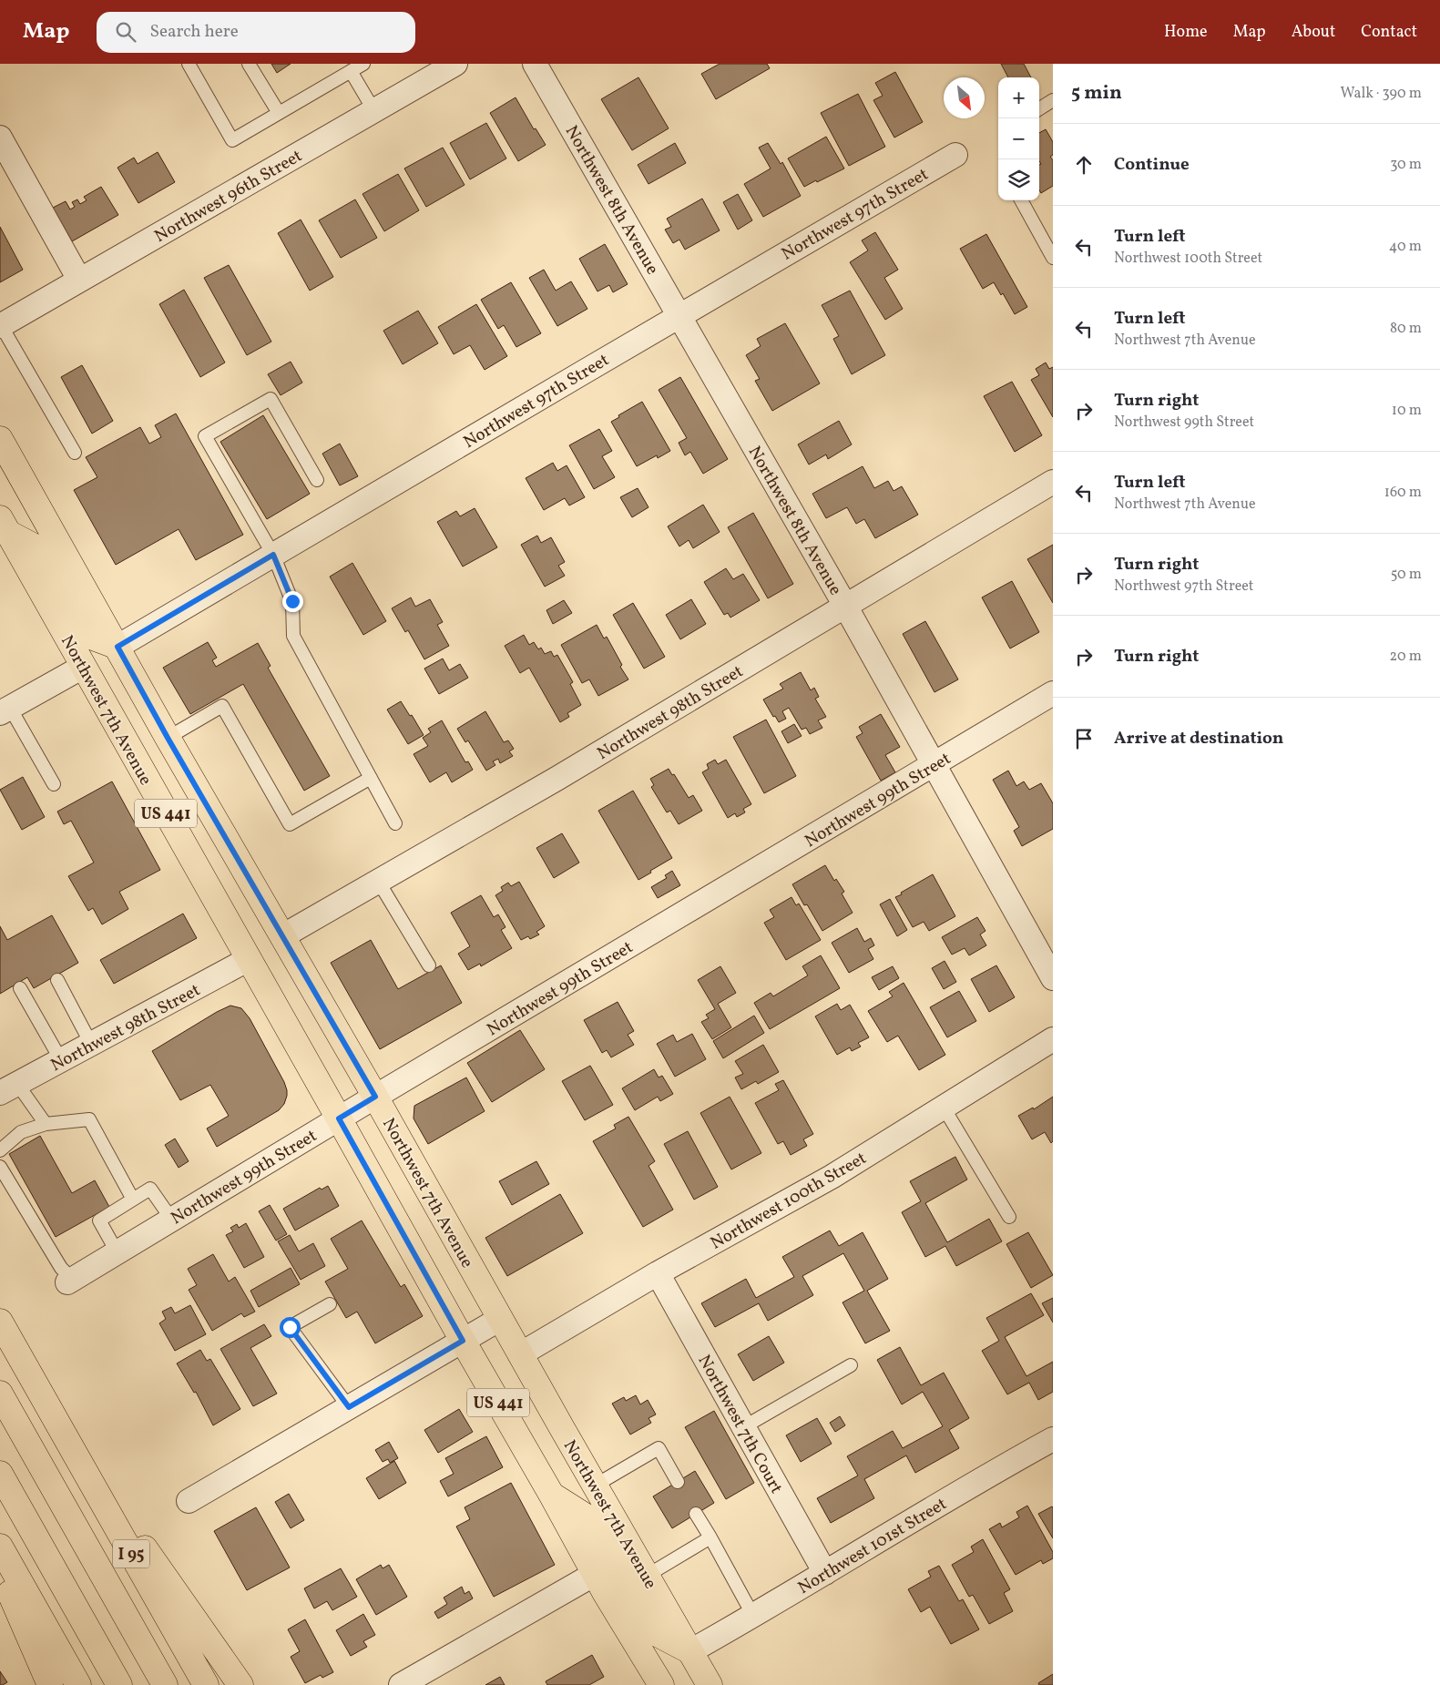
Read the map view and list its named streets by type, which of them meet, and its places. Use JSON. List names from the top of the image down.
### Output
{
  "streets": {
    "main road": ["Northwest 7th Avenue", "US 441", "I 95"],
    "street": [
      "Northwest 96th Street",
      "Northwest 8th Avenue",
      "Northwest 97th Street",
      "Northwest 98th Street",
      "Northwest 99th Street",
      "Northwest 100th Street",
      "Northwest 7th Court",
      "Northwest 101st Street"
    ]
  },
  "crossings": [
    ["Northwest 8th Avenue", "Northwest 97th Street"],
    ["Northwest 8th Avenue", "Northwest 98th Street"],
    ["Northwest 8th Avenue", "Northwest 99th Street"],
    ["Northwest 97th Street", "Northwest 7th Avenue"],
    ["Northwest 7th Avenue", "Northwest 98th Street"],
    ["Northwest 7th Avenue", "Northwest 99th Street"],
    ["Northwest 7th Avenue", "Northwest 100th Street"],
    ["Northwest 7th Avenue", "Northwest 101st Street"],
    ["Northwest 100th Street", "Northwest 7th Court"],
    ["Northwest 7th Court", "Northwest 101st Street"]
  ],
  "north": "bottom right",
  "page": {
    "header": "Map",
    "search": "Search here",
    "nav": [
      "Home",
      "Map",
      "About",
      "Contact"
    ],
    "heading": ["5 min", "Walk · 390 m"],
    "map_buttons": ["+", "−"],
    "list": [
      ["Continue", "30 m"],
      ["Turn left", "Northwest 100th Street", "40 m"],
      ["Turn left", "Northwest 7th Avenue", "80 m"],
      ["Turn right", "Northwest 99th Street", "10 m"],
      ["Turn left", "Northwest 7th Avenue", "160 m"],
      ["Turn right", "Northwest 97th Street", "50 m"],
      ["Turn right", "20 m"],
      "Arrive at destination"
    ]
  }
}
